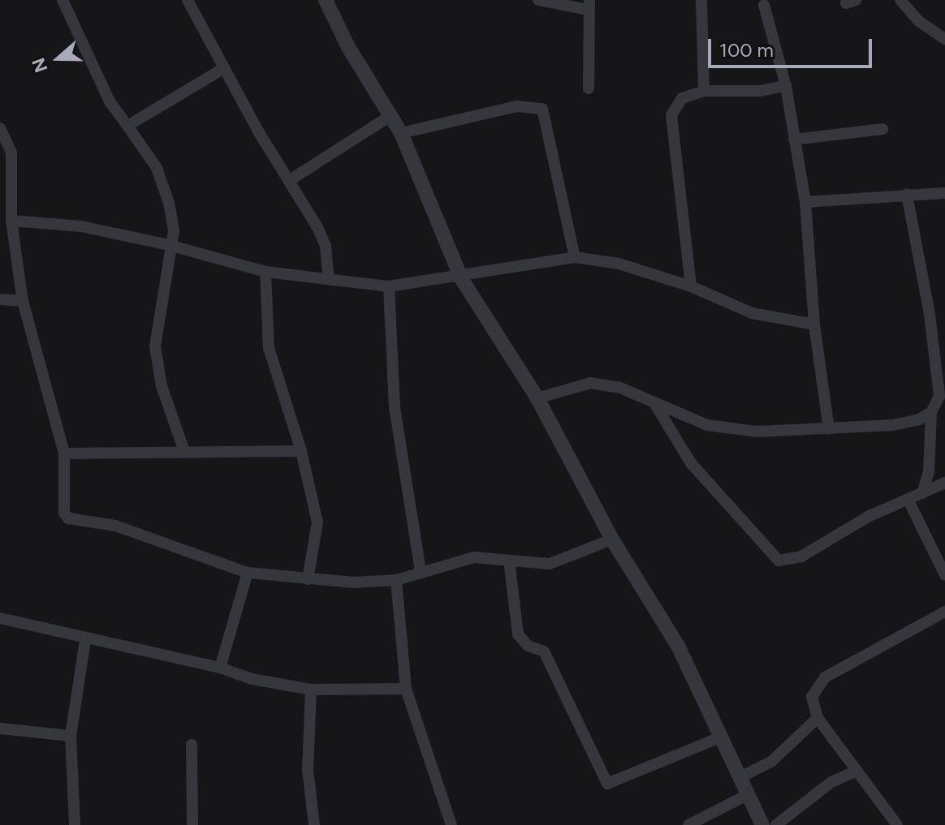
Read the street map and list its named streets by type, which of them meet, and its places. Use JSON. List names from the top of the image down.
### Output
{
  "scale_bar": "100 m",
  "north": "left"
}
